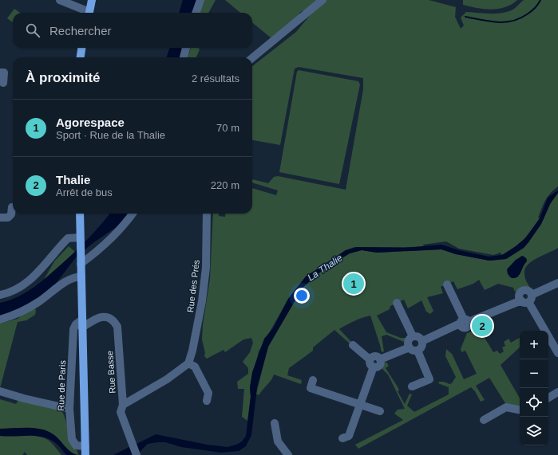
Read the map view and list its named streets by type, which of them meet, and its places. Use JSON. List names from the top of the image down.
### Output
{
  "streets": {
    "main road": ["Rue de Paris"],
    "street": ["Rue des Prés", "Rue Basse"]
  },
  "crossings": [
    ["Rue Basse", "Rue de Paris"]
  ],
  "water": ["La Thalie"],
  "page": {
    "search": "Rechercher",
    "heading": ["À proximité", "2 résultats"],
    "list": [
      {
        "mark": "1",
        "name": "Agorespace",
        "note": "Sport · Rue de la Thalie",
        "value": "70 m"
      },
      {
        "mark": "2",
        "name": "Thalie",
        "note": "Arrêt de bus",
        "value": "220 m"
      }
    ],
    "pins": ["1", "2"],
    "map_buttons": ["+", "−"]
  }
}
